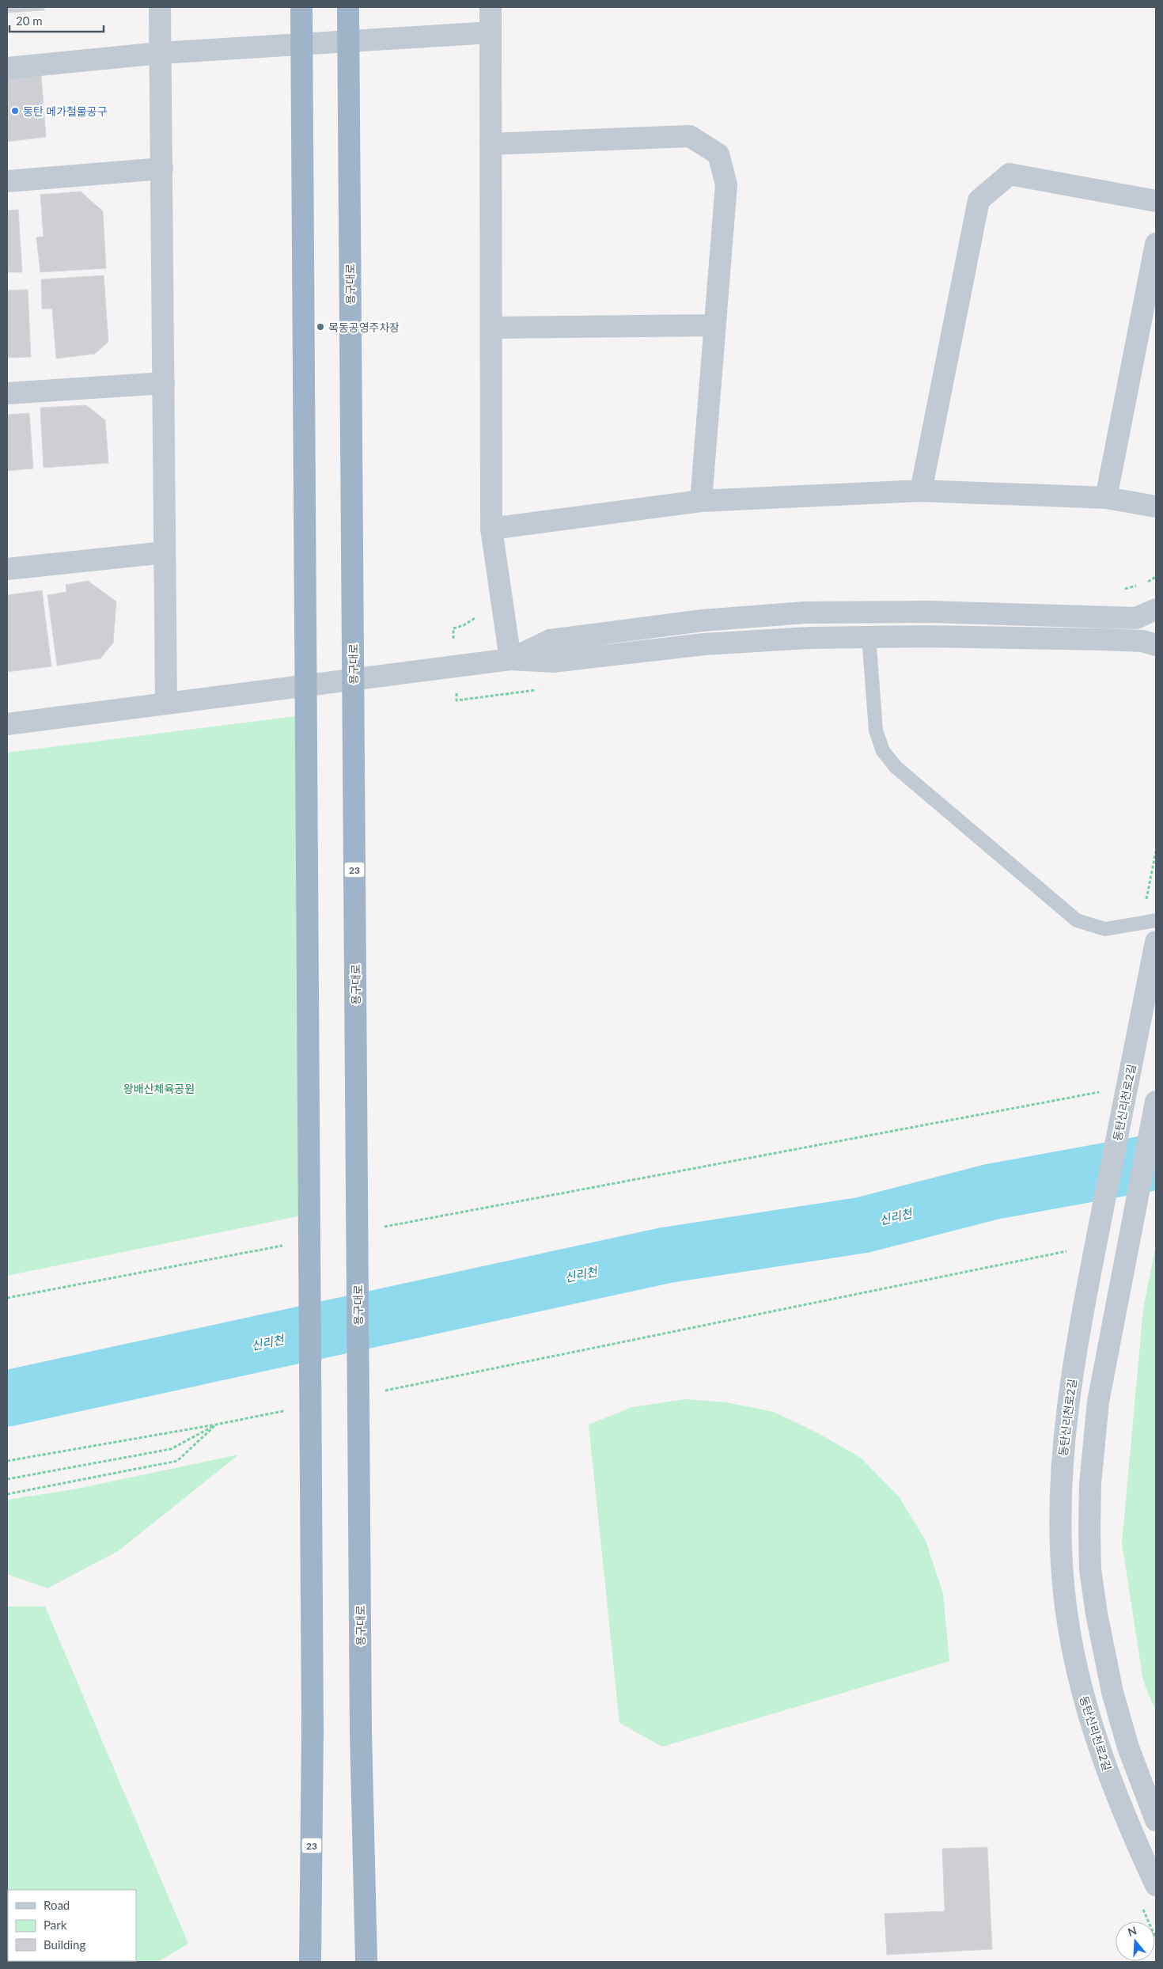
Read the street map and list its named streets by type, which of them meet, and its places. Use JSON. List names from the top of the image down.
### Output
{
  "streets": {
    "highway": ["용구대로", "23"],
    "street": ["동탄신리천로2길"]
  },
  "water": ["신리천"],
  "parks": ["왕배산체육공원"],
  "places": ["동탄 메가철물공구", "목동공영주차장"],
  "legend": ["Road", "Park", "Building"],
  "scale_bar": "20 m",
  "north": "top"
}
